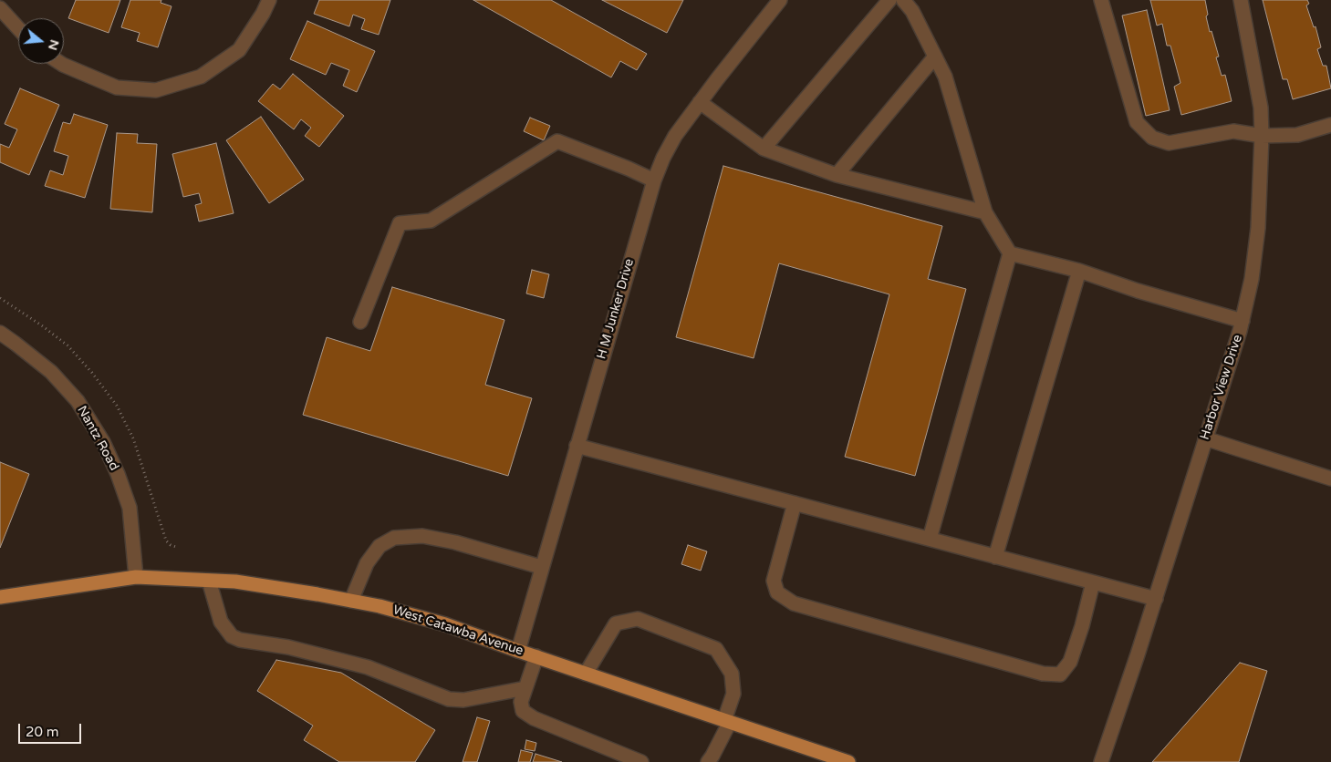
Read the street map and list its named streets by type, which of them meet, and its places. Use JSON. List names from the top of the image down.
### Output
{
  "streets": {
    "main road": ["West Catawba Avenue"],
    "street": ["H M Junker Drive", "Harbor View Drive", "Nantz Road"]
  },
  "crossings": [
    ["H M Junker Drive", "West Catawba Avenue"],
    ["Nantz Road", "West Catawba Avenue"]
  ],
  "scale_bar": "20 m",
  "north": "right"
}
